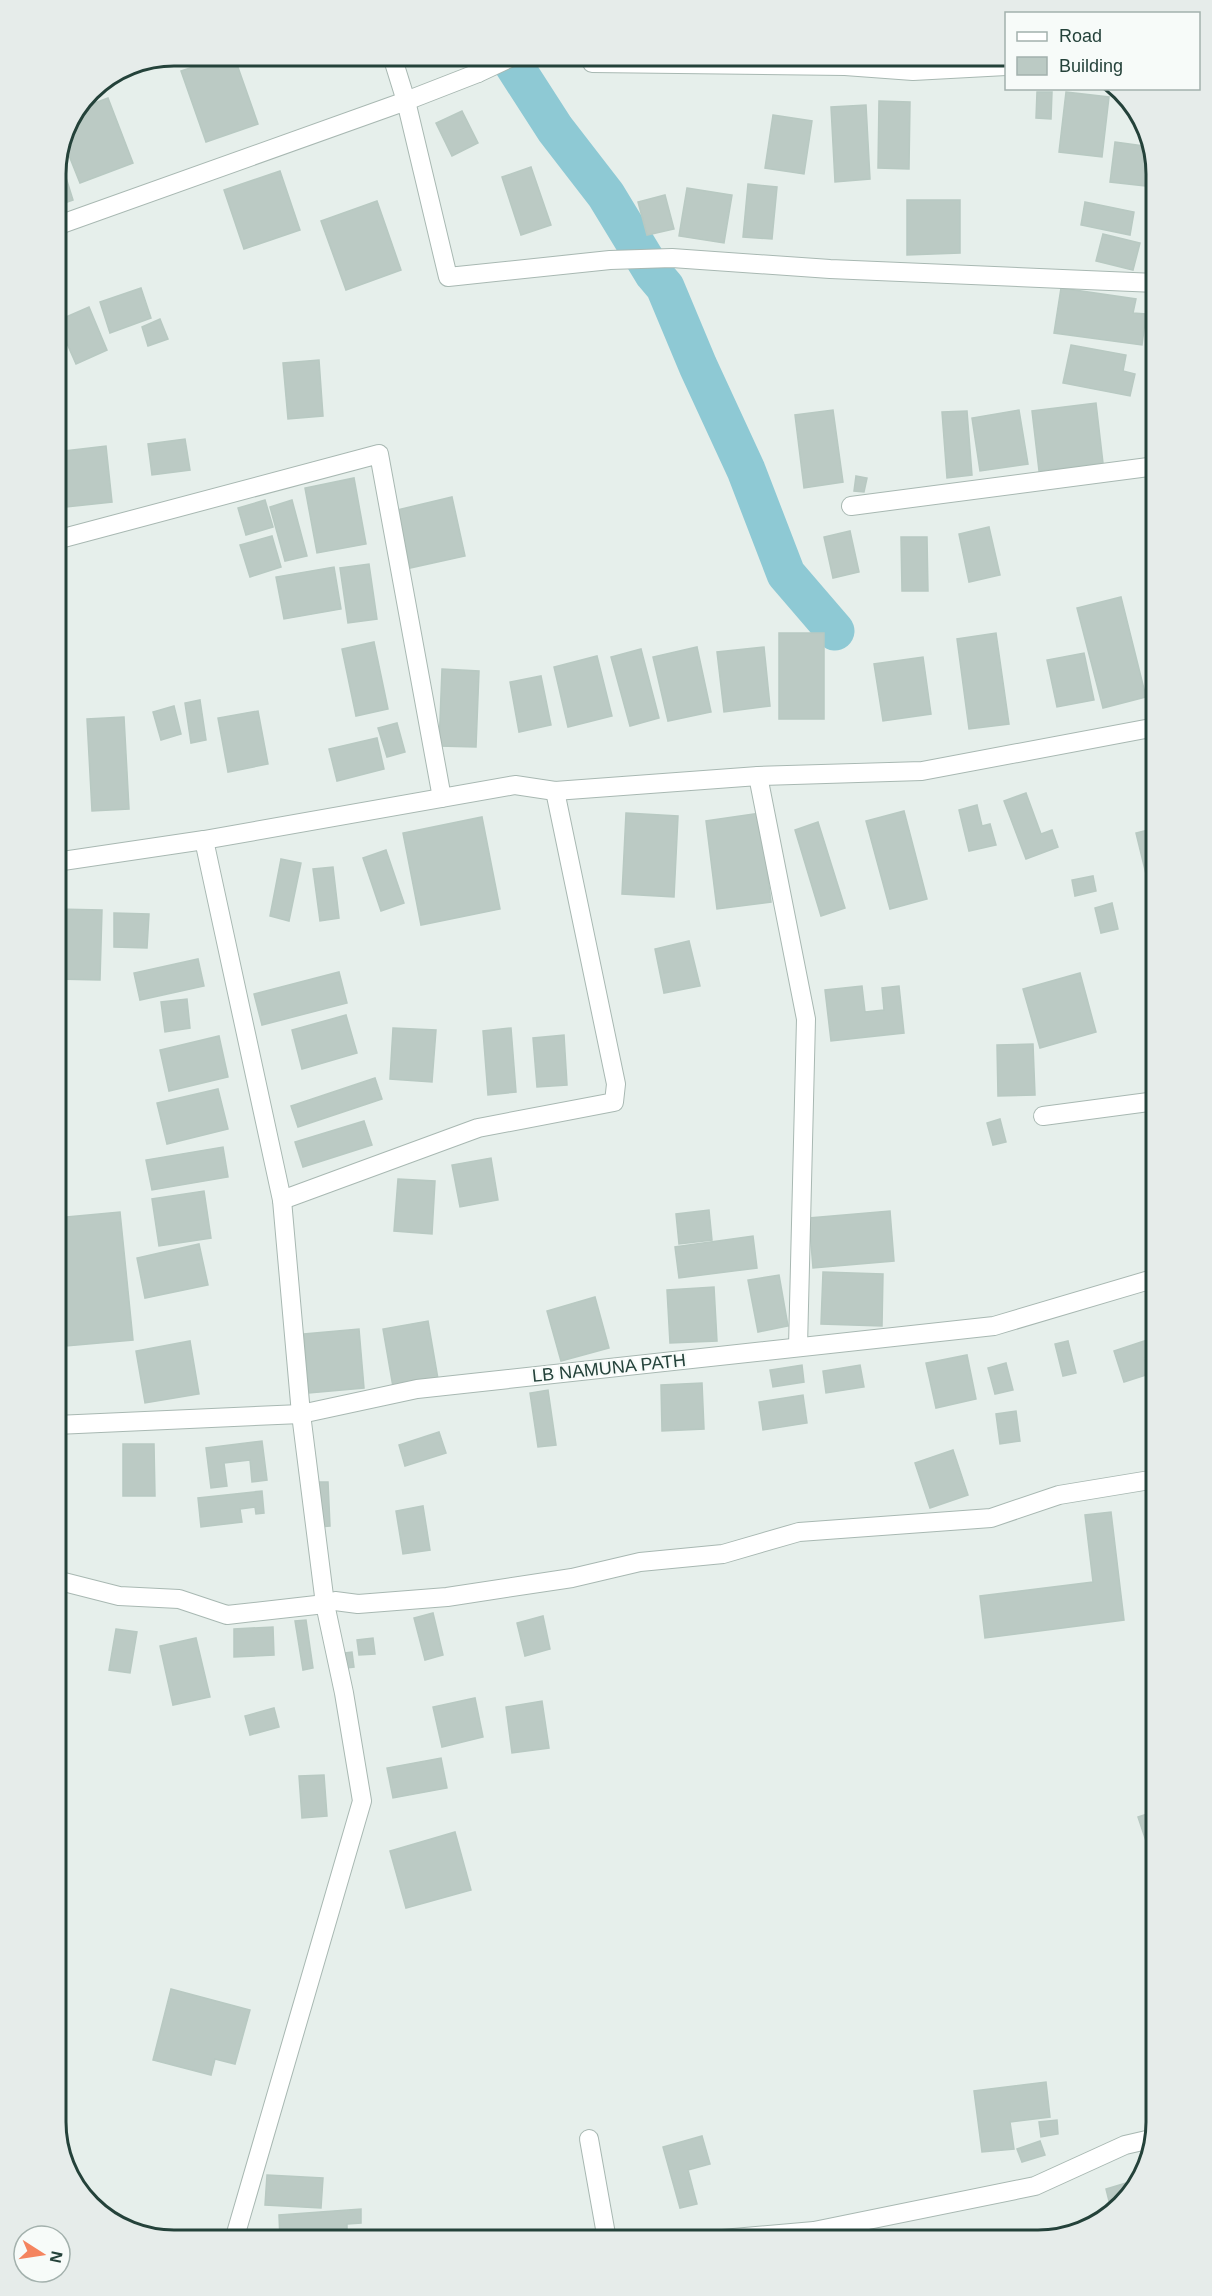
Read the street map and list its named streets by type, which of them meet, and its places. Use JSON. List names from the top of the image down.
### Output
{
  "streets": {
    "street": ["LB NAMUNA PATH"]
  },
  "legend": ["Road", "Building"],
  "north": "right"
}
